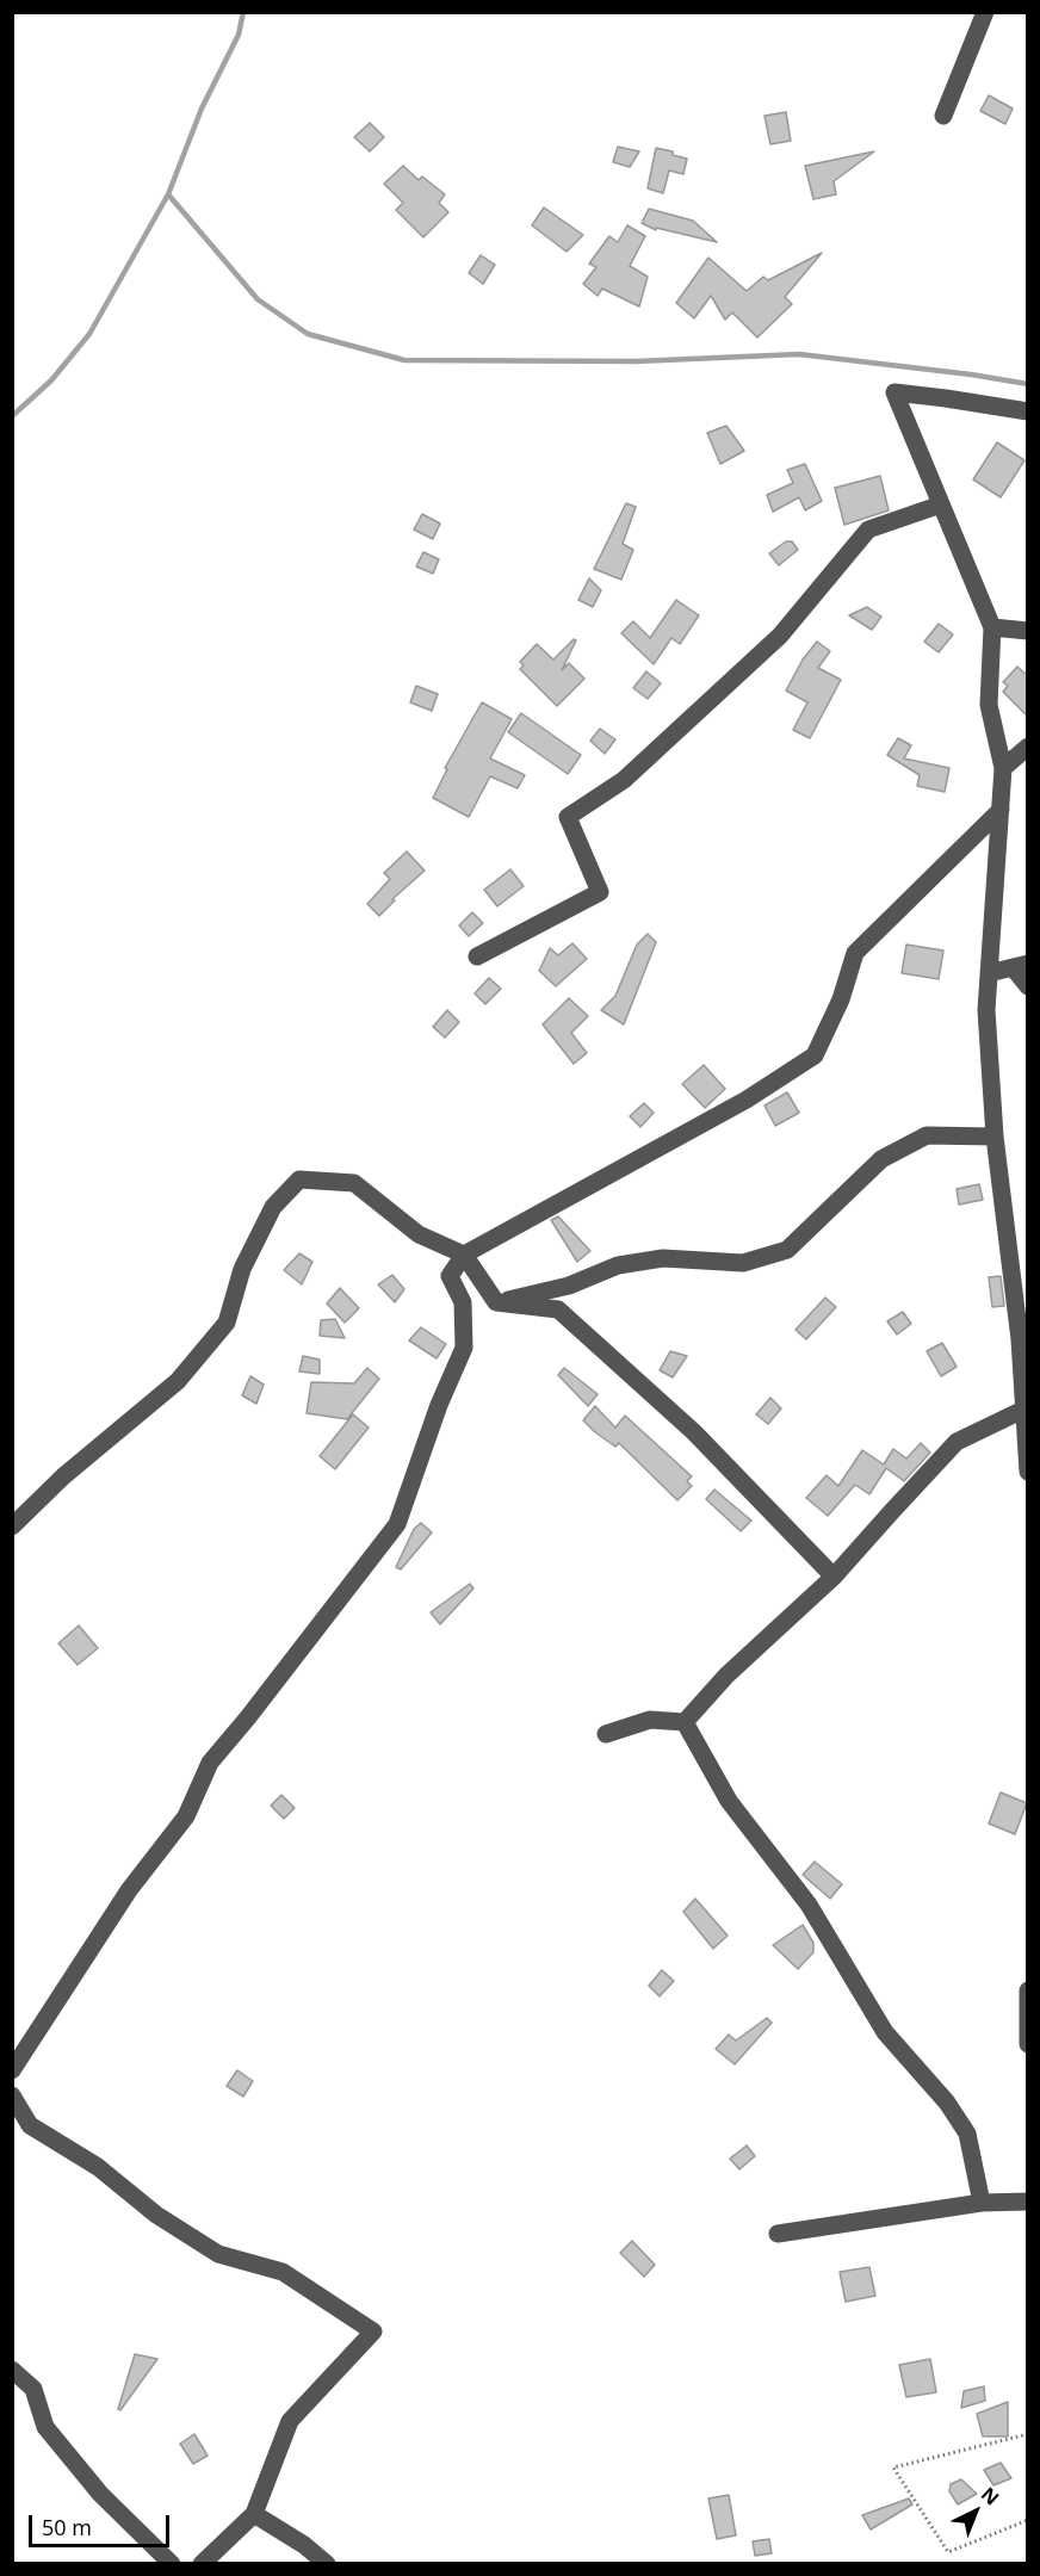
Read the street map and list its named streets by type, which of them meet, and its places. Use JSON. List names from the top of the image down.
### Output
{
  "scale_bar": "50 m",
  "north": "top right"
}
